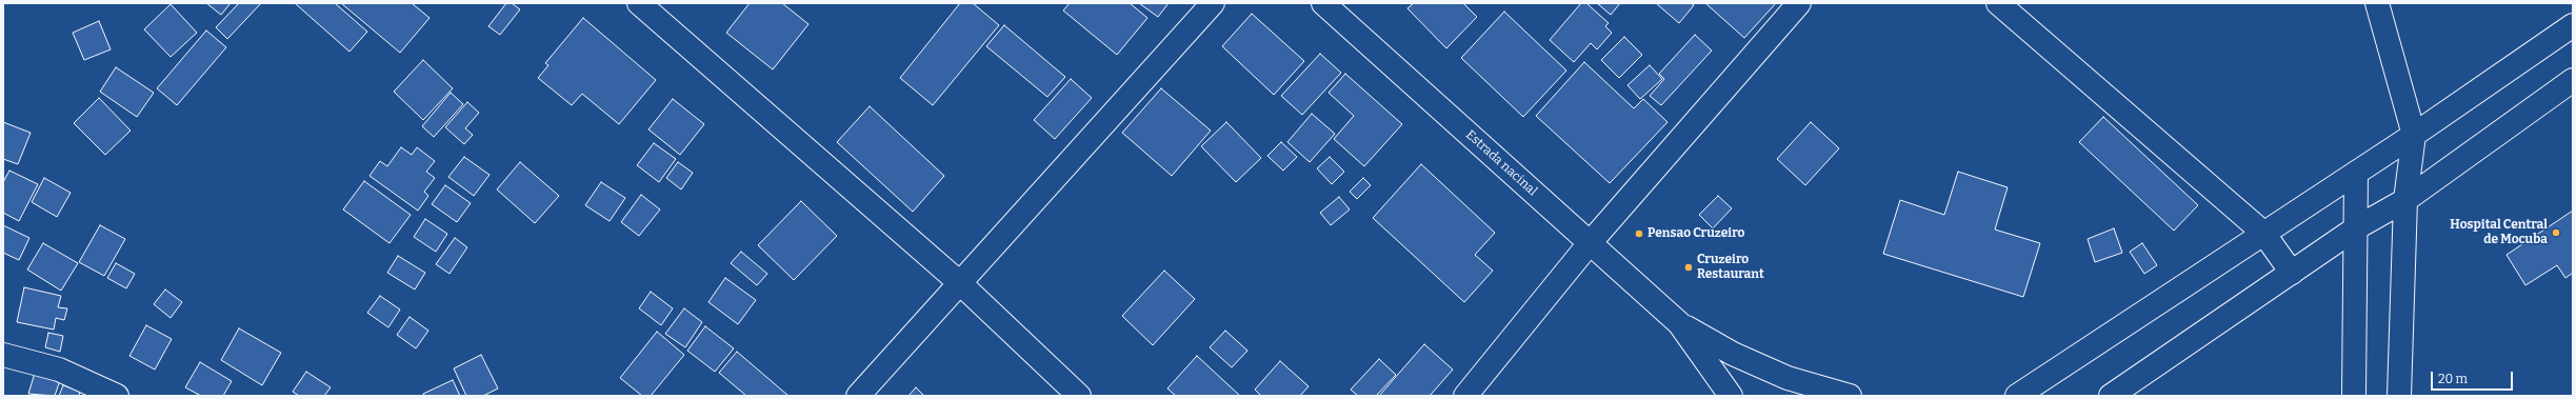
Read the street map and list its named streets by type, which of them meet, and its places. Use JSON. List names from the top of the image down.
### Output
{
  "streets": {
    "main road": ["Estrada nacinal"]
  },
  "places": ["Hospital Central de Mocuba", "Pensao Cruzeiro", "Cruzeiro Restaurant"],
  "scale_bar": "20 m"
}
